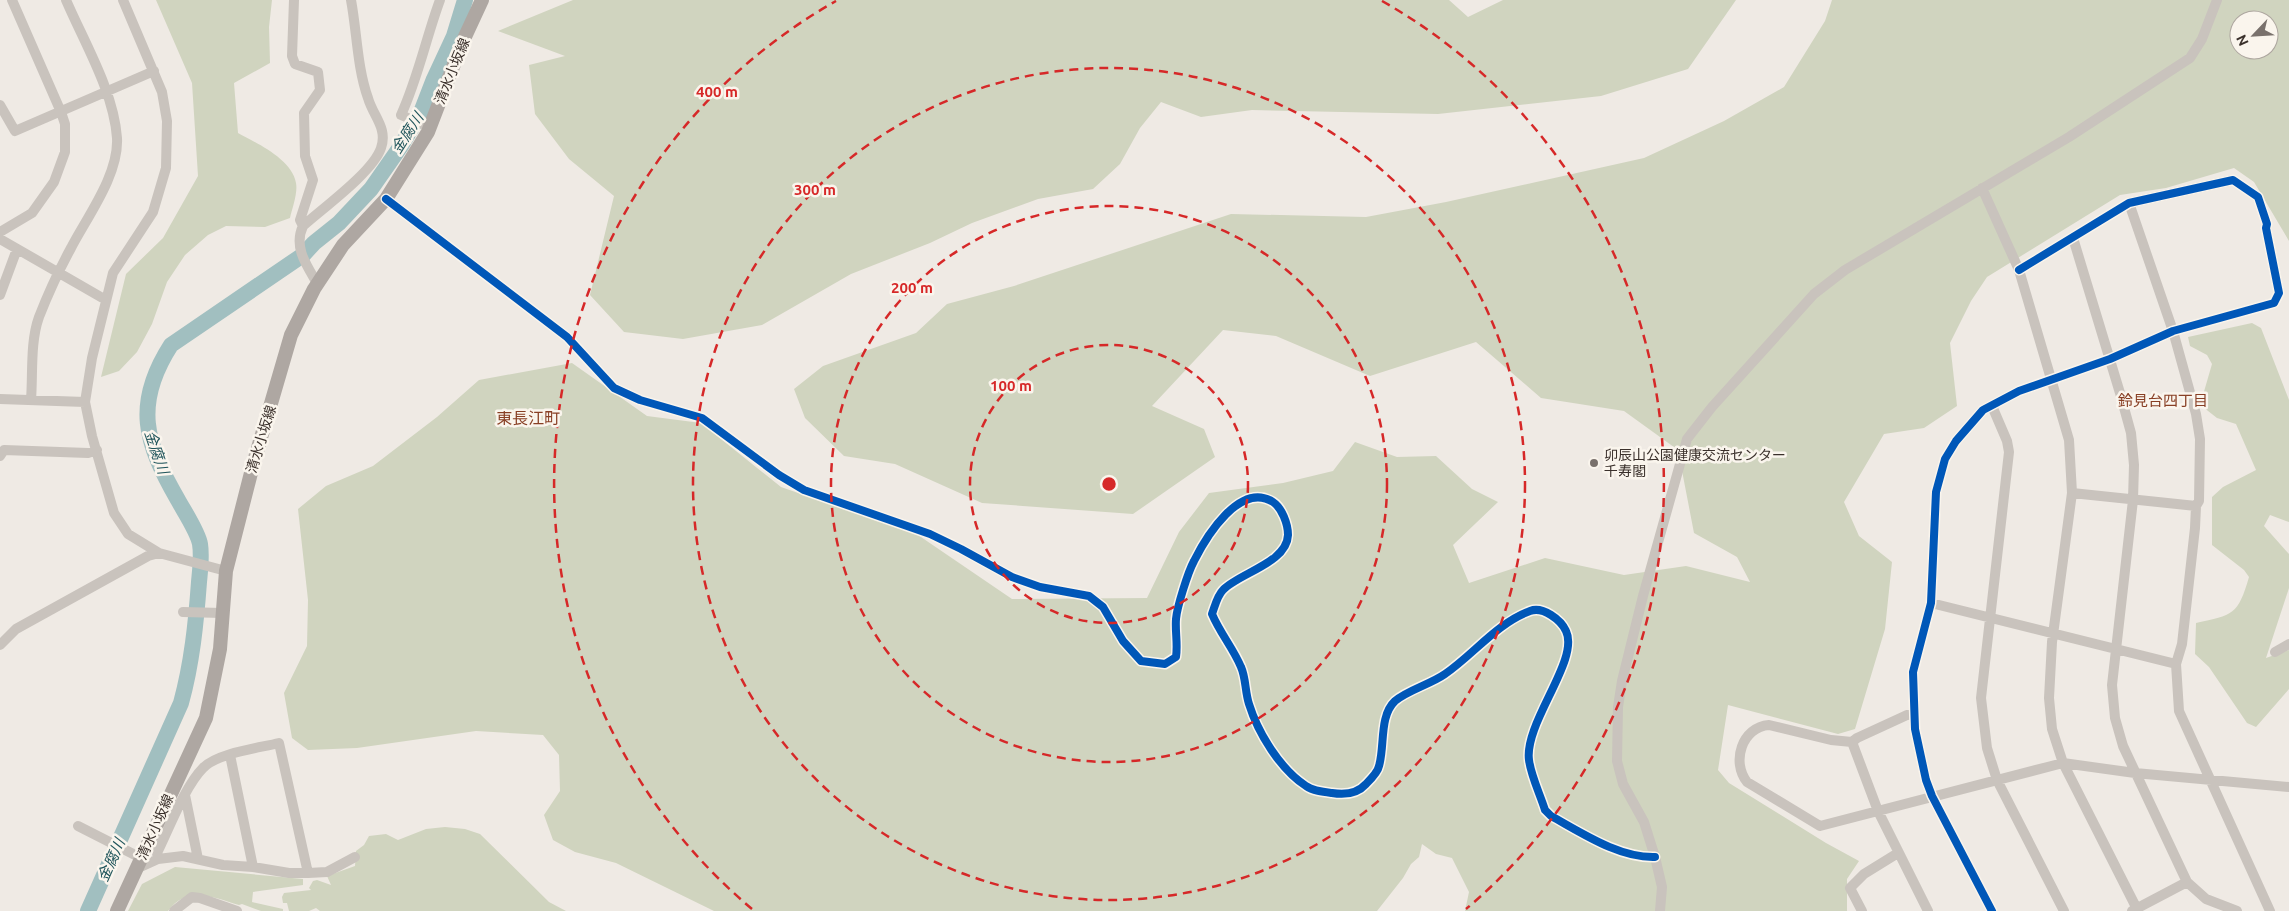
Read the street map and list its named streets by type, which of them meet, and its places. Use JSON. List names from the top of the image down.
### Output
{
  "streets": {
    "main road": ["清水小坂線"]
  },
  "districts": ["鈴見台四丁目", "東長江町"],
  "water": ["金腐川"],
  "places": ["卯辰山公園健康交流センター 千寿閣"],
  "north": "bottom left",
  "rings": [
    "400 m",
    "300 m",
    "200 m",
    "100 m"
  ]
}
